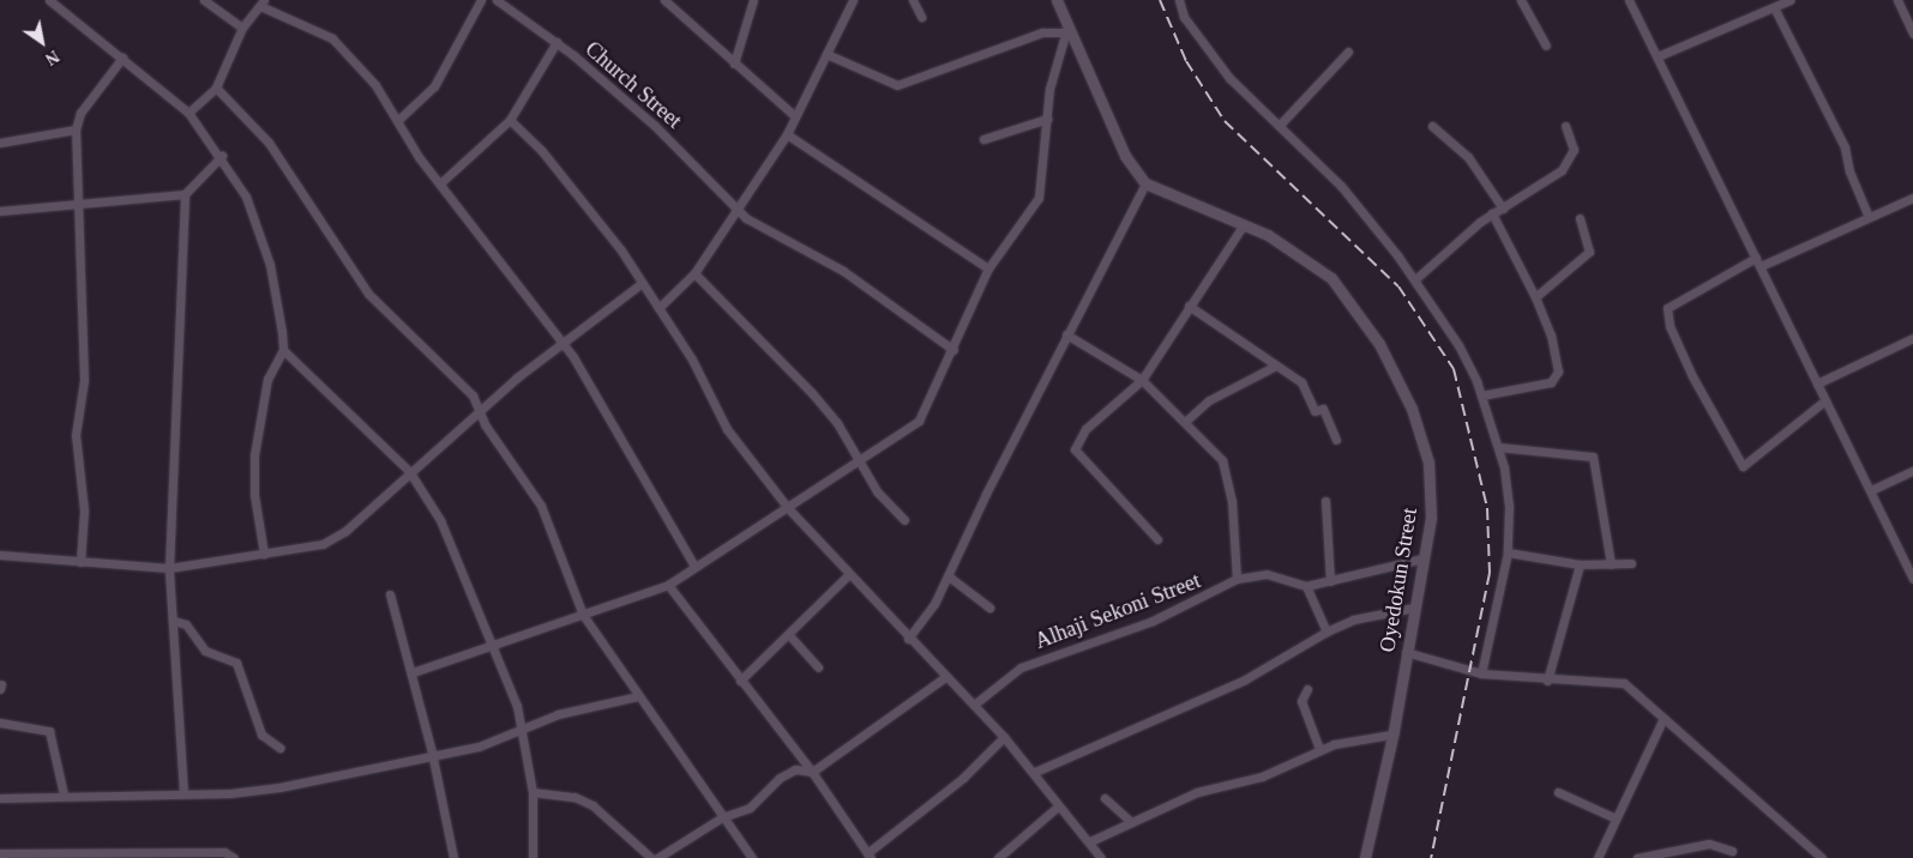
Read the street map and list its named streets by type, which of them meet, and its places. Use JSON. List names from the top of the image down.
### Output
{
  "streets": {
    "street": ["Church Street", "Oyedokun Street", "Alhaji Sekoni Street"]
  },
  "crossings": [
    ["Oyedokun Street", "Alhaji Sekoni Street"]
  ],
  "north": "bottom right"
}
